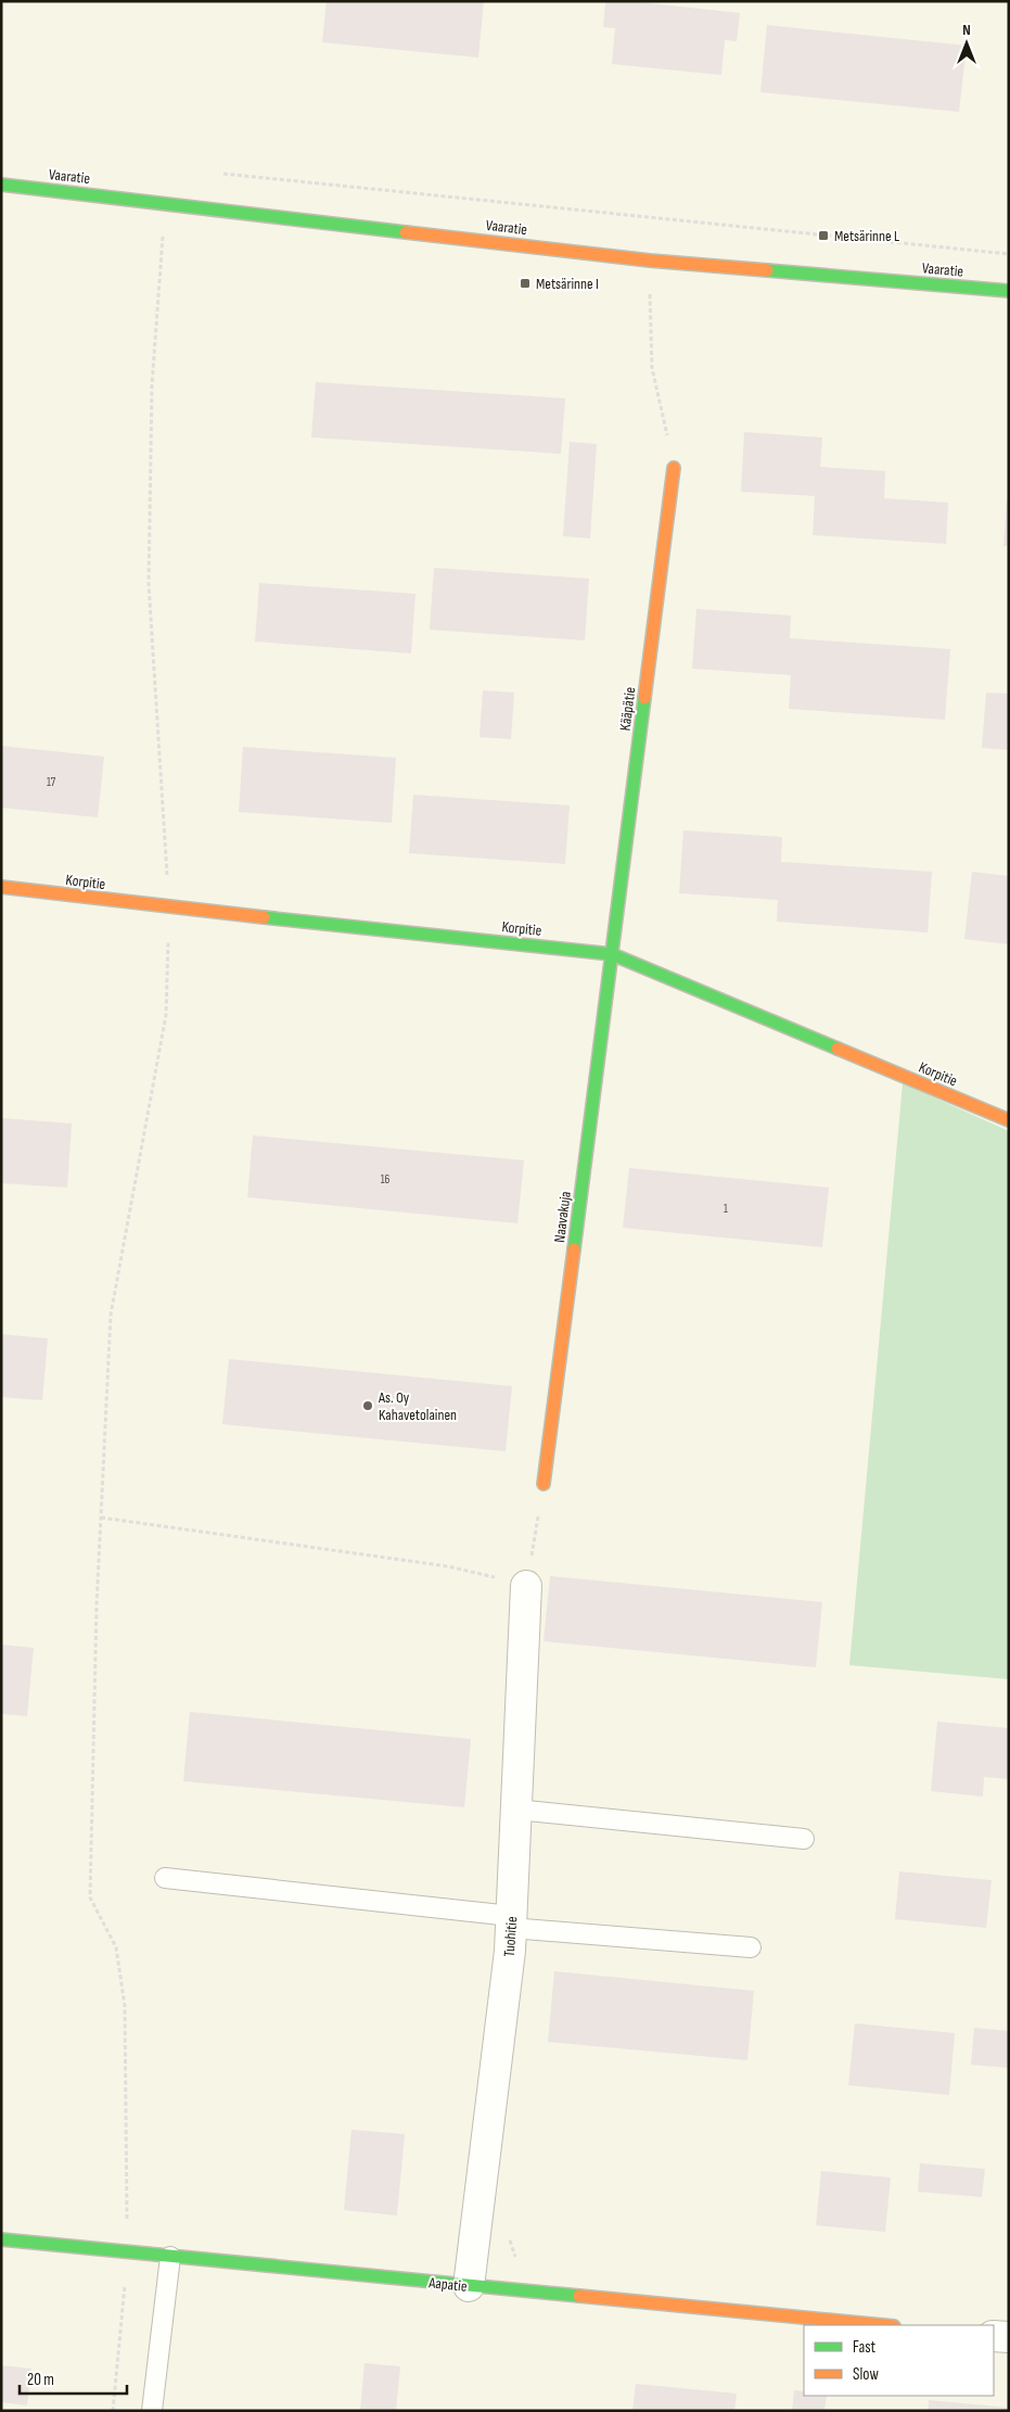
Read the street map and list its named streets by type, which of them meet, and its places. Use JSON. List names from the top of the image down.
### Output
{
  "streets": {
    "street": [
      "Vaaratie",
      "Kääpätie",
      "Korpitie",
      "Naavakuja",
      "Tuohitie",
      "Aapatie"
    ]
  },
  "crossings": [
    ["Kääpätie", "Korpitie"],
    ["Kääpätie", "Naavakuja"],
    ["Korpitie", "Naavakuja"],
    ["Tuohitie", "Aapatie"]
  ],
  "places": {
    "transit": ["Metsärinne L", "Metsärinne I"],
    "other": ["As. Oy Kahavetolainen"]
  },
  "house_numbers": ["17", "16", "1"],
  "legend": ["Fast", "Slow"],
  "scale_bar": "20 m",
  "north": "top"
}
